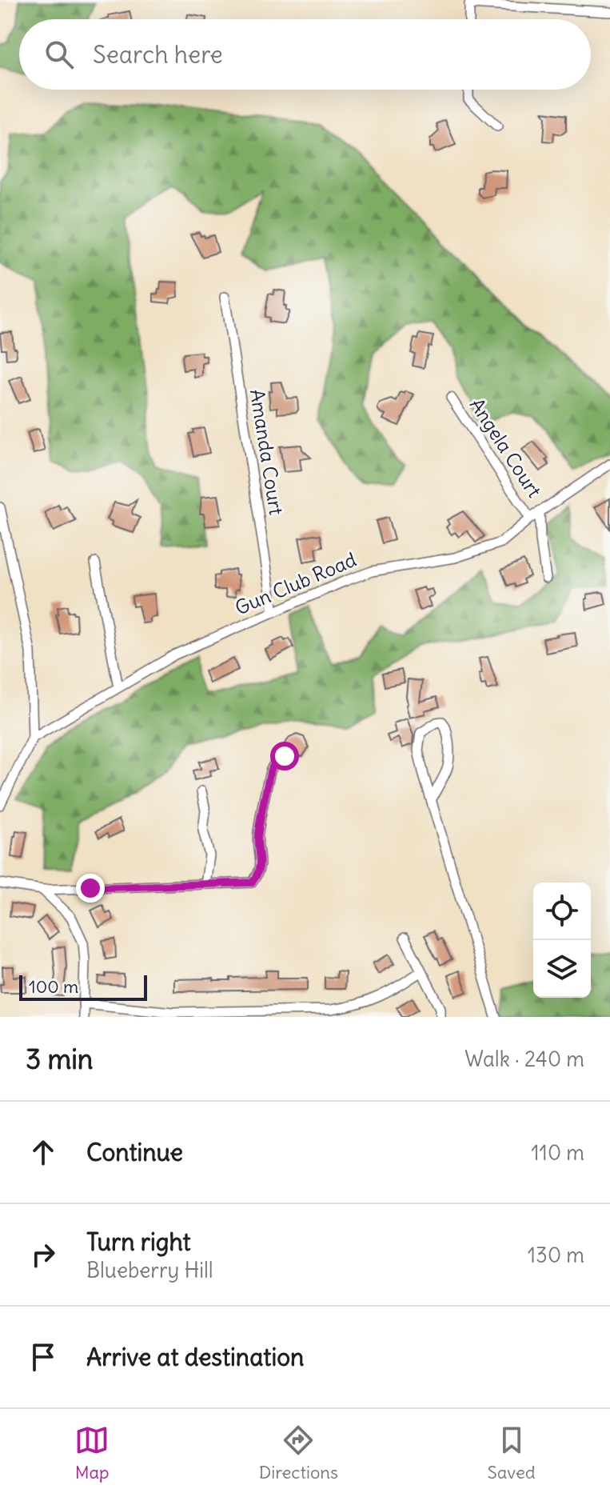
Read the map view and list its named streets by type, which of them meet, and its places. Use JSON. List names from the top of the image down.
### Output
{
  "streets": {
    "street": ["Angela Court", "Amanda Court", "Gun Club Road"]
  },
  "crossings": [
    ["Angela Court", "Gun Club Road"],
    ["Amanda Court", "Gun Club Road"]
  ],
  "scale_bar": "100 m",
  "page": {
    "search": "Search here",
    "scale": "100 m",
    "heading": ["3 min", "Walk · 240 m"],
    "list": [
      ["Continue", "110 m"],
      ["Turn right", "Blueberry Hill", "130 m"],
      "Arrive at destination"
    ],
    "nav": ["Map", "Directions", "Saved"]
  }
}
